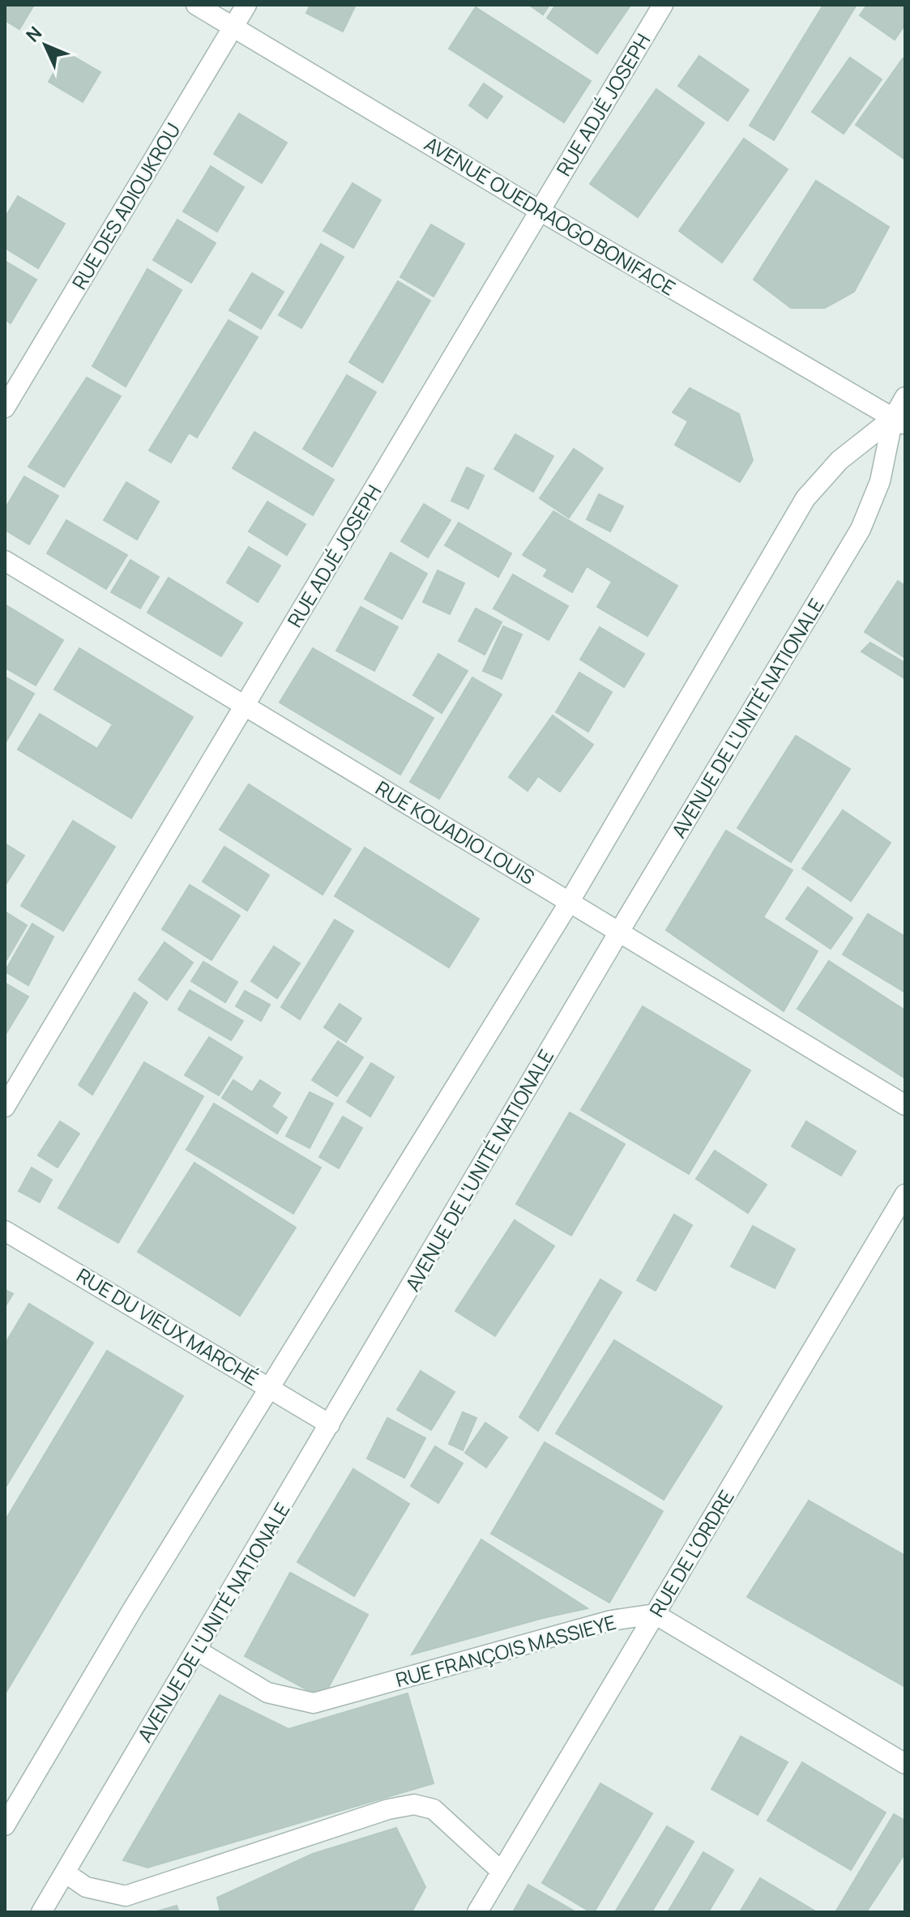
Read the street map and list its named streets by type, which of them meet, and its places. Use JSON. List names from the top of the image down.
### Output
{
  "streets": {
    "street": [
      "RUE ADJÉ JOSEPH",
      "RUE DES ADIOUKROU",
      "AVENUE OUEDRAOGO BONIFACE",
      "AVENUE DE L'UNITÉ NATIONALE",
      "RUE KOUADIO LOUIS",
      "RUE DU VIEUX MARCHÉ",
      "RUE DE L'ORDRE",
      "RUE FRANÇOIS MASSIEYE"
    ]
  },
  "crossings": [
    ["RUE ADJÉ JOSEPH", "AVENUE OUEDRAOGO BONIFACE"],
    ["RUE ADJÉ JOSEPH", "RUE KOUADIO LOUIS"],
    ["RUE DES ADIOUKROU", "AVENUE OUEDRAOGO BONIFACE"],
    ["AVENUE OUEDRAOGO BONIFACE", "AVENUE DE L'UNITÉ NATIONALE"],
    ["AVENUE DE L'UNITÉ NATIONALE", "RUE KOUADIO LOUIS"],
    ["AVENUE DE L'UNITÉ NATIONALE", "RUE DU VIEUX MARCHÉ"],
    ["AVENUE DE L'UNITÉ NATIONALE", "RUE FRANÇOIS MASSIEYE"],
    ["RUE DE L'ORDRE", "RUE FRANÇOIS MASSIEYE"]
  ],
  "north": "top left"
}
